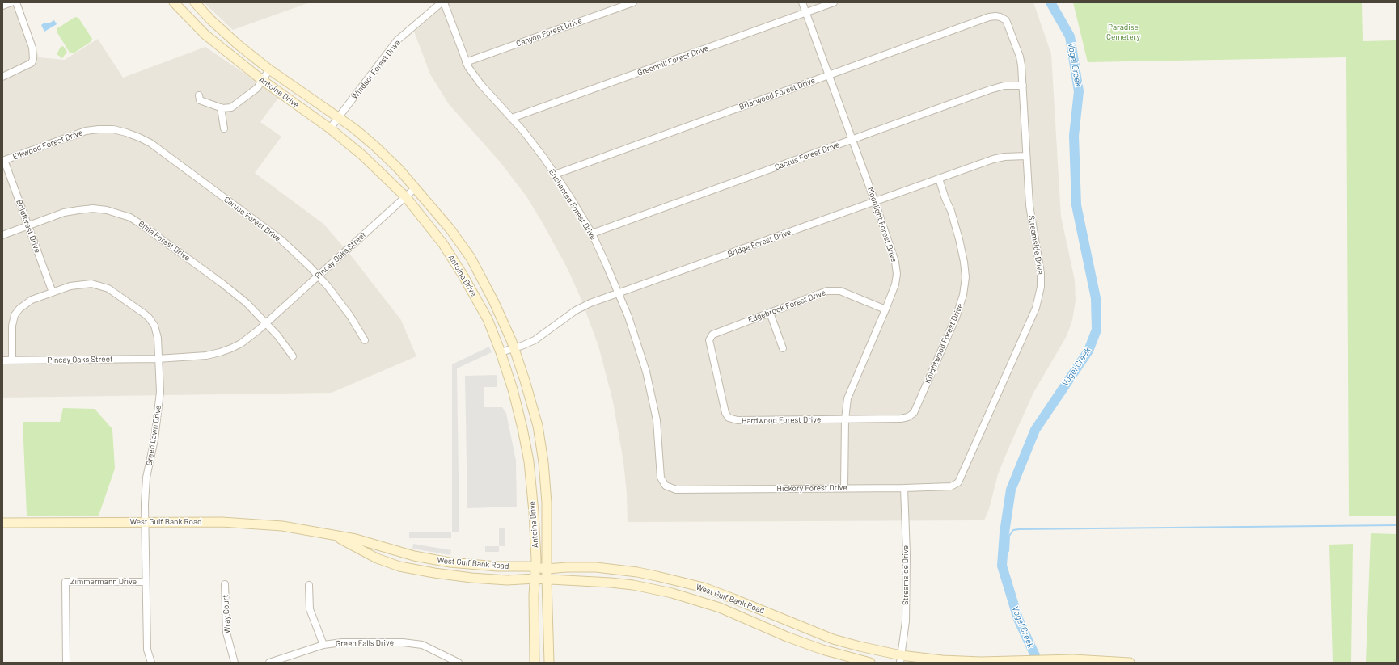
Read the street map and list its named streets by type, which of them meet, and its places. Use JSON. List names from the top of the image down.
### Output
{
  "streets": {
    "main road": ["Antoine Drive", "West Gulf Bank Road"],
    "street": [
      "Canyon Forest Drive",
      "Greenhill Forest Drive",
      "Windsor Forest Drive",
      "Briarwood Forest Drive",
      "Elkwood Forest Drive",
      "Cactus Forest Drive",
      "Enchanted Forest Drive",
      "Caruso Forest Drive",
      "Moonlight Forest Drive",
      "Boldforest Drive",
      "Bihia Forest Drive",
      "Bridge Forest Drive",
      "Streamside Drive",
      "Pincay Oaks Street",
      "Edgebrook Forest Drive",
      "Knightwood Forest Drive",
      "Hardwood Forest Drive",
      "Green Lawn Drive",
      "Hickory Forest Drive",
      "Zimmermann Drive",
      "Wray Court",
      "Green Falls Drive"
    ]
  },
  "crossings": [
    ["Canyon Forest Drive", "Enchanted Forest Drive"],
    ["Greenhill Forest Drive", "Enchanted Forest Drive"],
    ["Greenhill Forest Drive", "Moonlight Forest Drive"],
    ["Windsor Forest Drive", "Antoine Drive"],
    ["Windsor Forest Drive", "Enchanted Forest Drive"],
    ["Antoine Drive", "Bridge Forest Drive"],
    ["Antoine Drive", "Pincay Oaks Street"],
    ["Antoine Drive", "West Gulf Bank Road"],
    ["Briarwood Forest Drive", "Enchanted Forest Drive"],
    ["Briarwood Forest Drive", "Moonlight Forest Drive"],
    ["Briarwood Forest Drive", "Streamside Drive"],
    ["Elkwood Forest Drive", "Caruso Forest Drive"],
    ["Elkwood Forest Drive", "Boldforest Drive"],
    ["Cactus Forest Drive", "Enchanted Forest Drive"],
    ["Cactus Forest Drive", "Moonlight Forest Drive"],
    ["Cactus Forest Drive", "Streamside Drive"],
    ["Enchanted Forest Drive", "Bridge Forest Drive"],
    ["Enchanted Forest Drive", "Hickory Forest Drive"],
    ["Caruso Forest Drive", "Pincay Oaks Street"],
    ["Moonlight Forest Drive", "Bridge Forest Drive"],
    ["Moonlight Forest Drive", "Edgebrook Forest Drive"],
    ["Moonlight Forest Drive", "Hardwood Forest Drive"],
    ["Moonlight Forest Drive", "Hickory Forest Drive"],
    ["Boldforest Drive", "Bihia Forest Drive"],
    ["Boldforest Drive", "Green Lawn Drive"],
    ["Bihia Forest Drive", "Pincay Oaks Street"],
    ["Bridge Forest Drive", "Streamside Drive"],
    ["Bridge Forest Drive", "Knightwood Forest Drive"],
    ["Streamside Drive", "Hickory Forest Drive"],
    ["Streamside Drive", "West Gulf Bank Road"],
    ["Pincay Oaks Street", "Green Lawn Drive"],
    ["Edgebrook Forest Drive", "Hardwood Forest Drive"],
    ["Knightwood Forest Drive", "Hardwood Forest Drive"],
    ["Green Lawn Drive", "West Gulf Bank Road"],
    ["Green Lawn Drive", "Zimmermann Drive"]
  ],
  "water": ["Vogel Creek"],
  "parks": ["Paradise Cemetery"]
}
